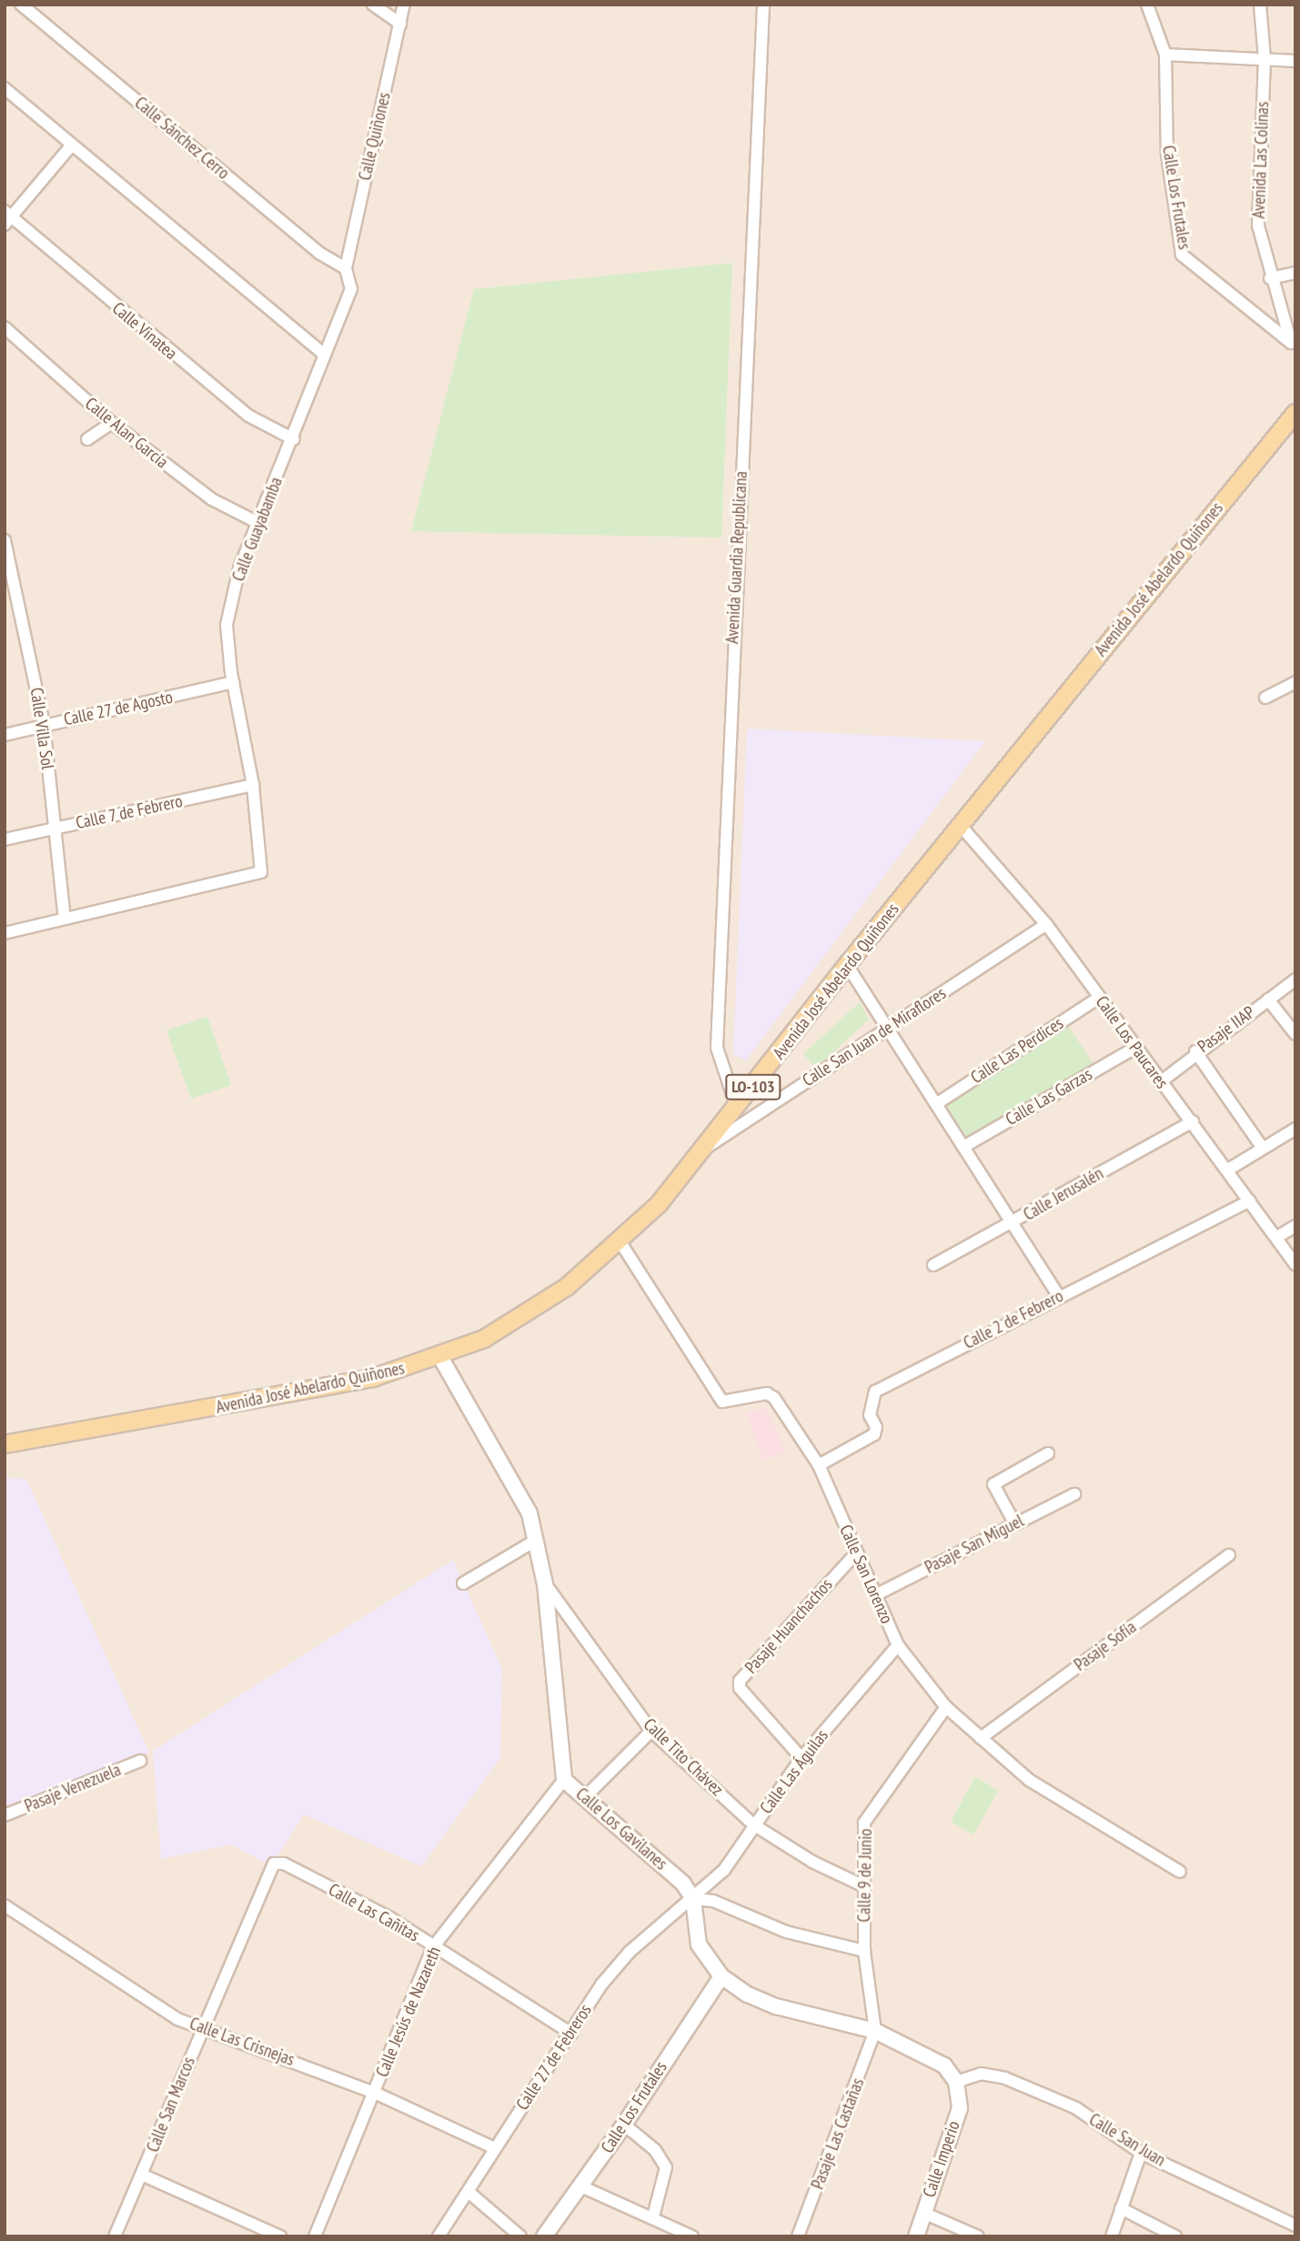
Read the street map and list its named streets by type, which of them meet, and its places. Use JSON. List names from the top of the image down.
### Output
{
  "streets": {
    "main road": ["Avenida José Abelardo Quiñones", "LO-103"],
    "street": [
      "Calle Quiñones",
      "Calle Sánchez Cerro",
      "Avenida Las Colinas",
      "Calle Los Frutales",
      "Calle Vinatea",
      "Calle Alan García",
      "Calle Guayabamba",
      "Avenida Guardia Republicana",
      "Calle 27 de Agosto",
      "Calle Villa Sol",
      "Calle 7 de Febrero",
      "Pasaje IIAP",
      "Calle San Juan de Miraflores",
      "Calle Los Paucares",
      "Calle Las Perdices",
      "Calle Las Garzas",
      "Calle Jerusalén",
      "Calle 2 de Febrero",
      "Pasaje San Miguel",
      "Calle San Lorenzo",
      "Pasaje Huanchachos",
      "Pasaje Sofía",
      "Calle Tito Chávez",
      "Calle Las Águilas",
      "Pasaje Venezuela",
      "Calle Los Gavilanes",
      "Calle 9 de Junio",
      "Calle Las Cañitas",
      "Calle Jesús de Nazareth",
      "Calle Las Crisnejas",
      "Calle 27 de Febreros",
      "Calle San Marcos",
      "Pasaje Las Castañas",
      "Calle San Juan",
      "Calle Imperio"
    ]
  },
  "crossings": [
    ["Calle Quiñones", "Calle Sánchez Cerro"],
    ["Calle Quiñones", "Calle Guayabamba"],
    ["Calle Sánchez Cerro", "Calle Guayabamba"],
    ["Avenida Las Colinas", "Calle Los Frutales"],
    ["Calle Vinatea", "Calle Guayabamba"],
    ["Calle Alan García", "Calle Guayabamba"],
    ["Calle Guayabamba", "Calle 27 de Agosto"],
    ["Calle Guayabamba", "Calle Villa Sol"],
    ["Calle Guayabamba", "Calle 7 de Febrero"],
    ["Avenida Guardia Republicana", "Avenida José Abelardo Quiñones"],
    ["Avenida José Abelardo Quiñones", "Calle San Juan de Miraflores"],
    ["Avenida José Abelardo Quiñones", "Calle Los Paucares"],
    ["Avenida José Abelardo Quiñones", "Calle San Lorenzo"],
    ["Avenida José Abelardo Quiñones", "Calle Los Gavilanes"],
    ["Calle 27 de Agosto", "Calle Villa Sol"],
    ["Calle Villa Sol", "Calle 7 de Febrero"],
    ["Pasaje IIAP", "Calle Los Paucares"],
    ["Calle San Juan de Miraflores", "Calle Los Paucares"],
    ["Calle Los Paucares", "Calle Las Perdices"],
    ["Calle Los Paucares", "Calle Las Garzas"],
    ["Calle Los Paucares", "Calle Jerusalén"],
    ["Calle Los Paucares", "Calle 2 de Febrero"],
    ["Calle 2 de Febrero", "Calle San Lorenzo"],
    ["Pasaje San Miguel", "Calle San Lorenzo"],
    ["Calle San Lorenzo", "Pasaje Huanchachos"],
    ["Calle San Lorenzo", "Pasaje Sofía"],
    ["Calle San Lorenzo", "Calle Las Águilas"],
    ["Calle San Lorenzo", "Calle 9 de Junio"],
    ["Pasaje Huanchachos", "Calle Las Águilas"],
    ["Calle Tito Chávez", "Calle Las Águilas"],
    ["Calle Tito Chávez", "Calle Los Gavilanes"],
    ["Calle Tito Chávez", "Calle 9 de Junio"],
    ["Calle Las Águilas", "Calle Los Gavilanes"],
    ["Calle Las Águilas", "Calle 27 de Febreros"],
    ["Calle Los Gavilanes", "Calle Jesús de Nazareth"],
    ["Calle Los Gavilanes", "Calle 27 de Febreros"],
    ["Calle 9 de Junio", "Pasaje Las Castañas"],
    ["Calle Las Cañitas", "Calle Jesús de Nazareth"],
    ["Calle Las Cañitas", "Calle 27 de Febreros"],
    ["Calle Las Cañitas", "Calle San Marcos"],
    ["Calle Jesús de Nazareth", "Calle Las Crisnejas"],
    ["Calle Las Crisnejas", "Calle 27 de Febreros"],
    ["Calle Las Crisnejas", "Calle San Marcos"],
    ["Calle San Juan", "Calle Imperio"]
  ]
}
